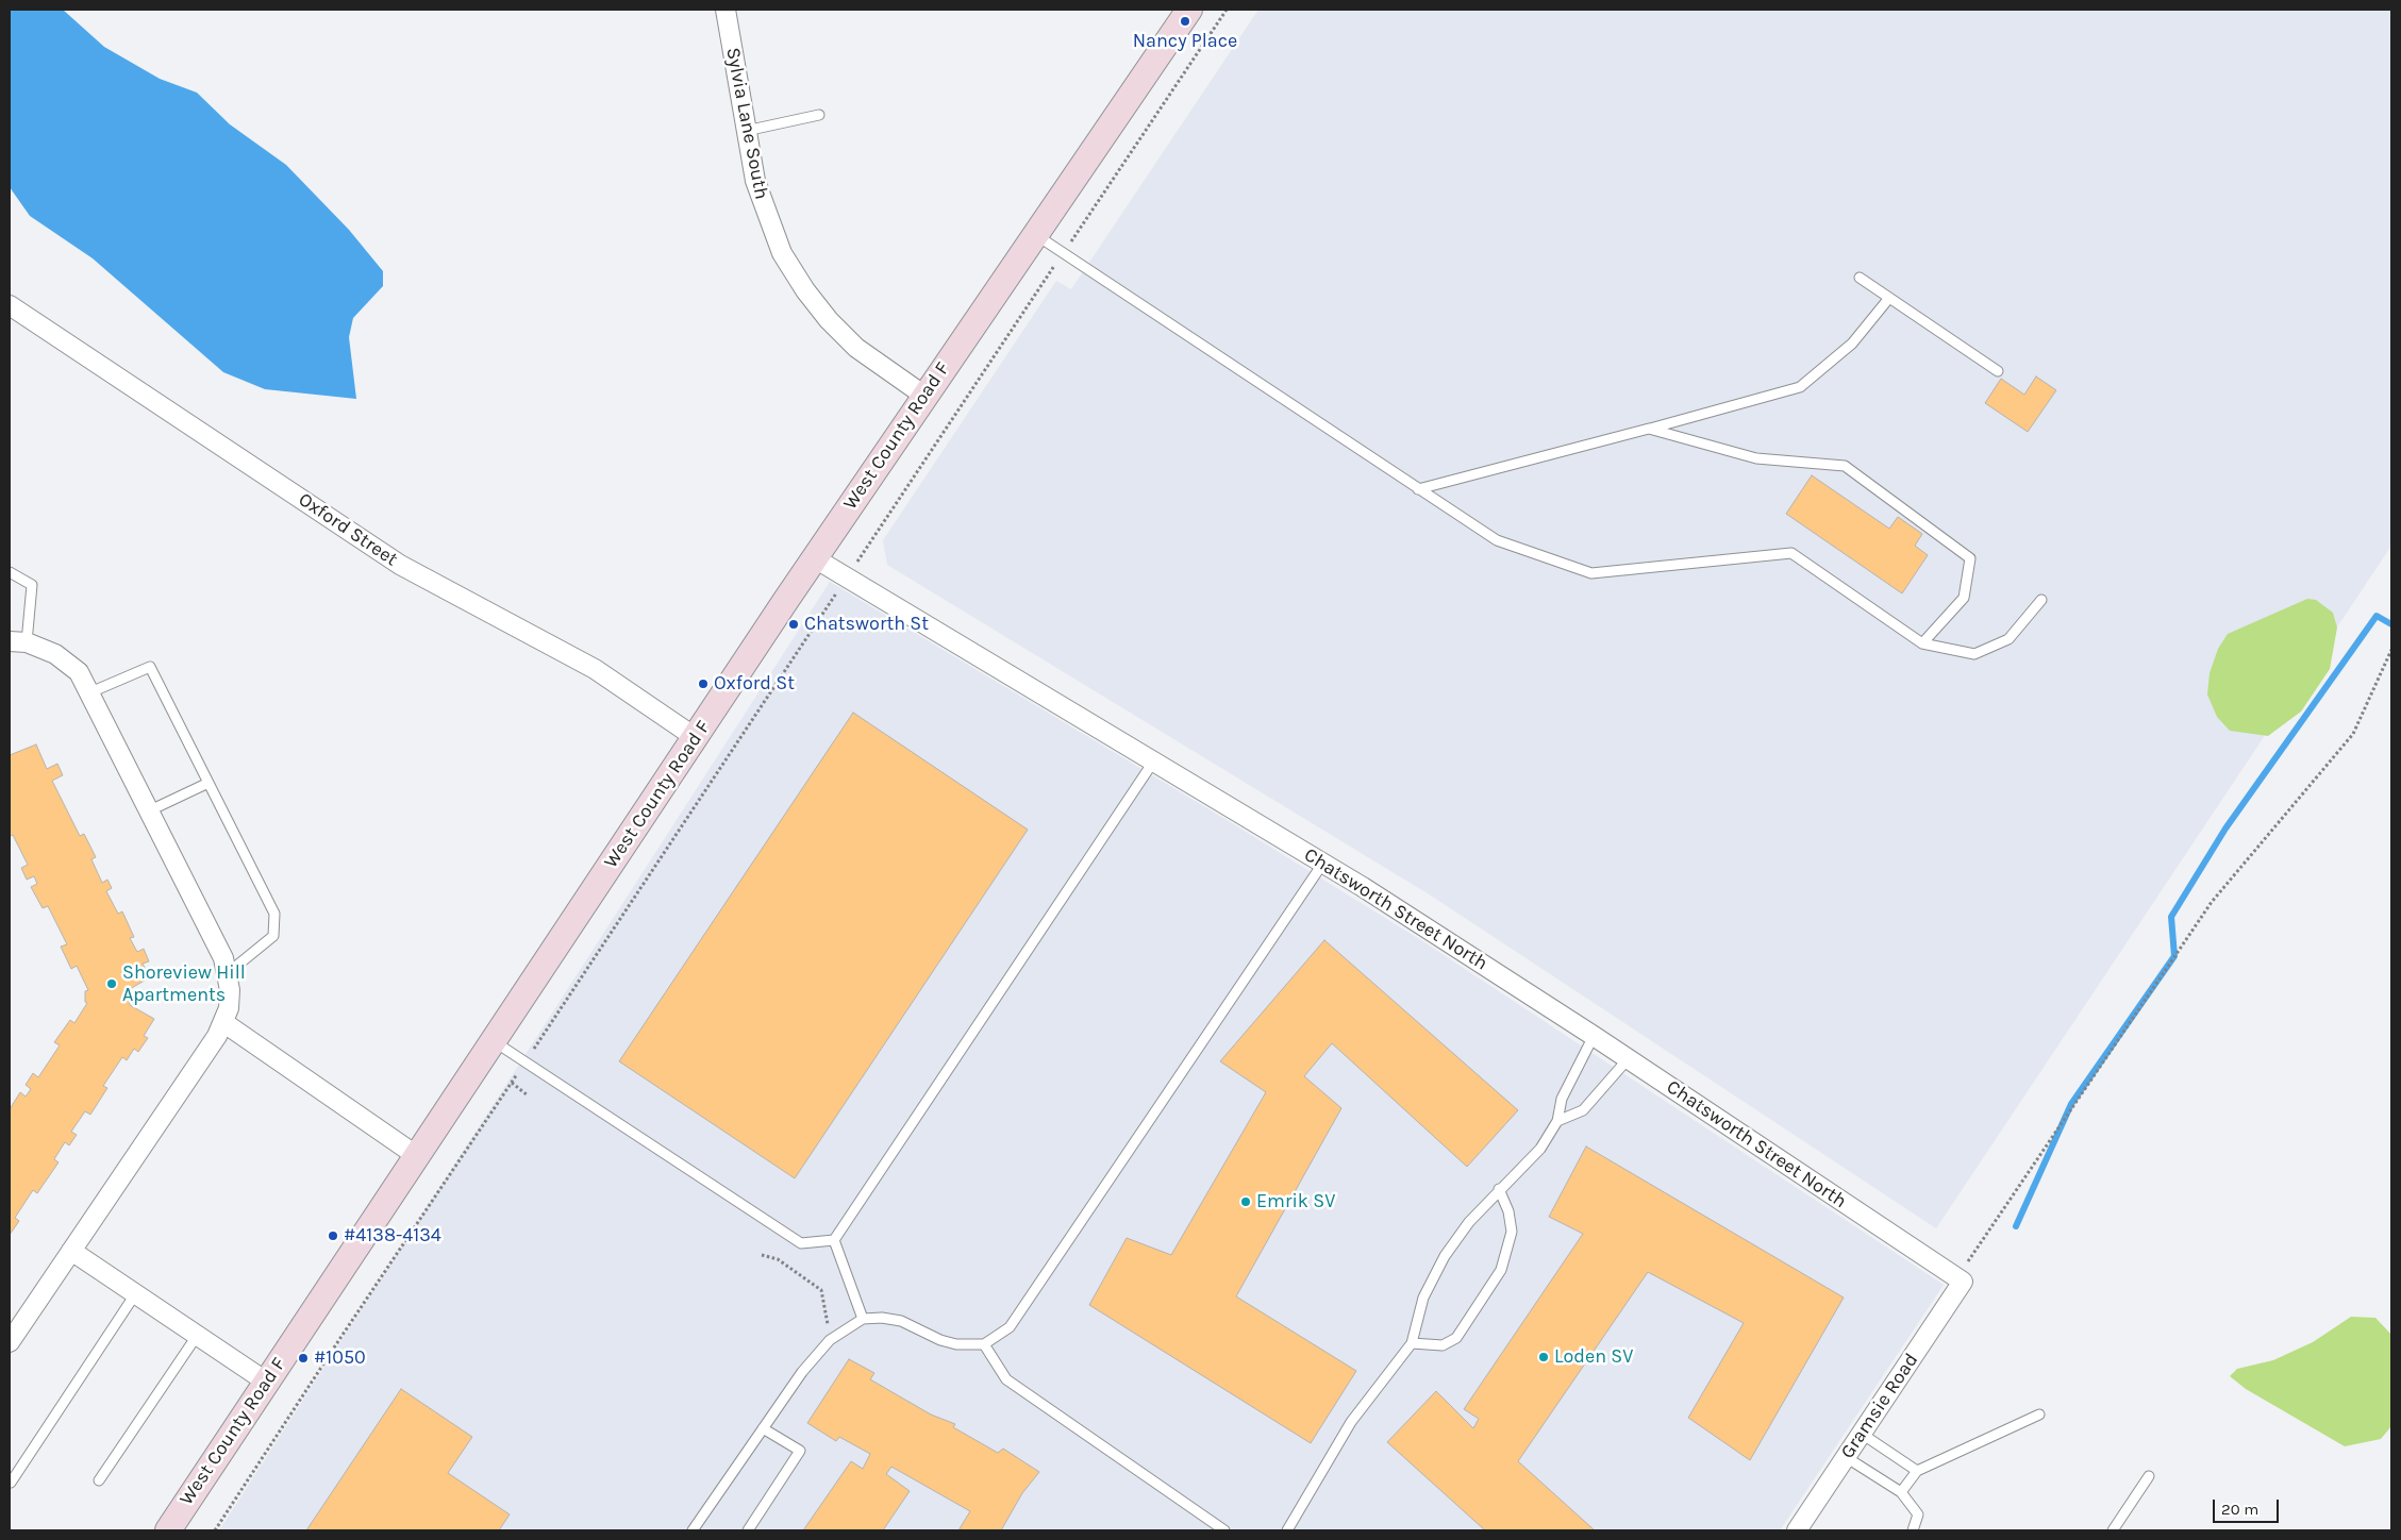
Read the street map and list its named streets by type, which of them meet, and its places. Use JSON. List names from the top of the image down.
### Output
{
  "streets": {
    "street": [
      "Sylvia Lane South",
      "West County Road F",
      "Oxford Street",
      "Chatsworth Street North",
      "Gramsie Road"
    ]
  },
  "crossings": [
    ["Sylvia Lane South", "West County Road F"],
    ["West County Road F", "Oxford Street"],
    ["West County Road F", "Chatsworth Street North"],
    ["Chatsworth Street North", "Gramsie Road"]
  ],
  "places": [
    "Nancy Place",
    "Chatsworth St",
    "Oxford St",
    "Shoreview Hill Apartments",
    "Emrik SV",
    "#4138-4134",
    "Loden SV",
    "#1050"
  ],
  "scale_bar": "20 m"
}
